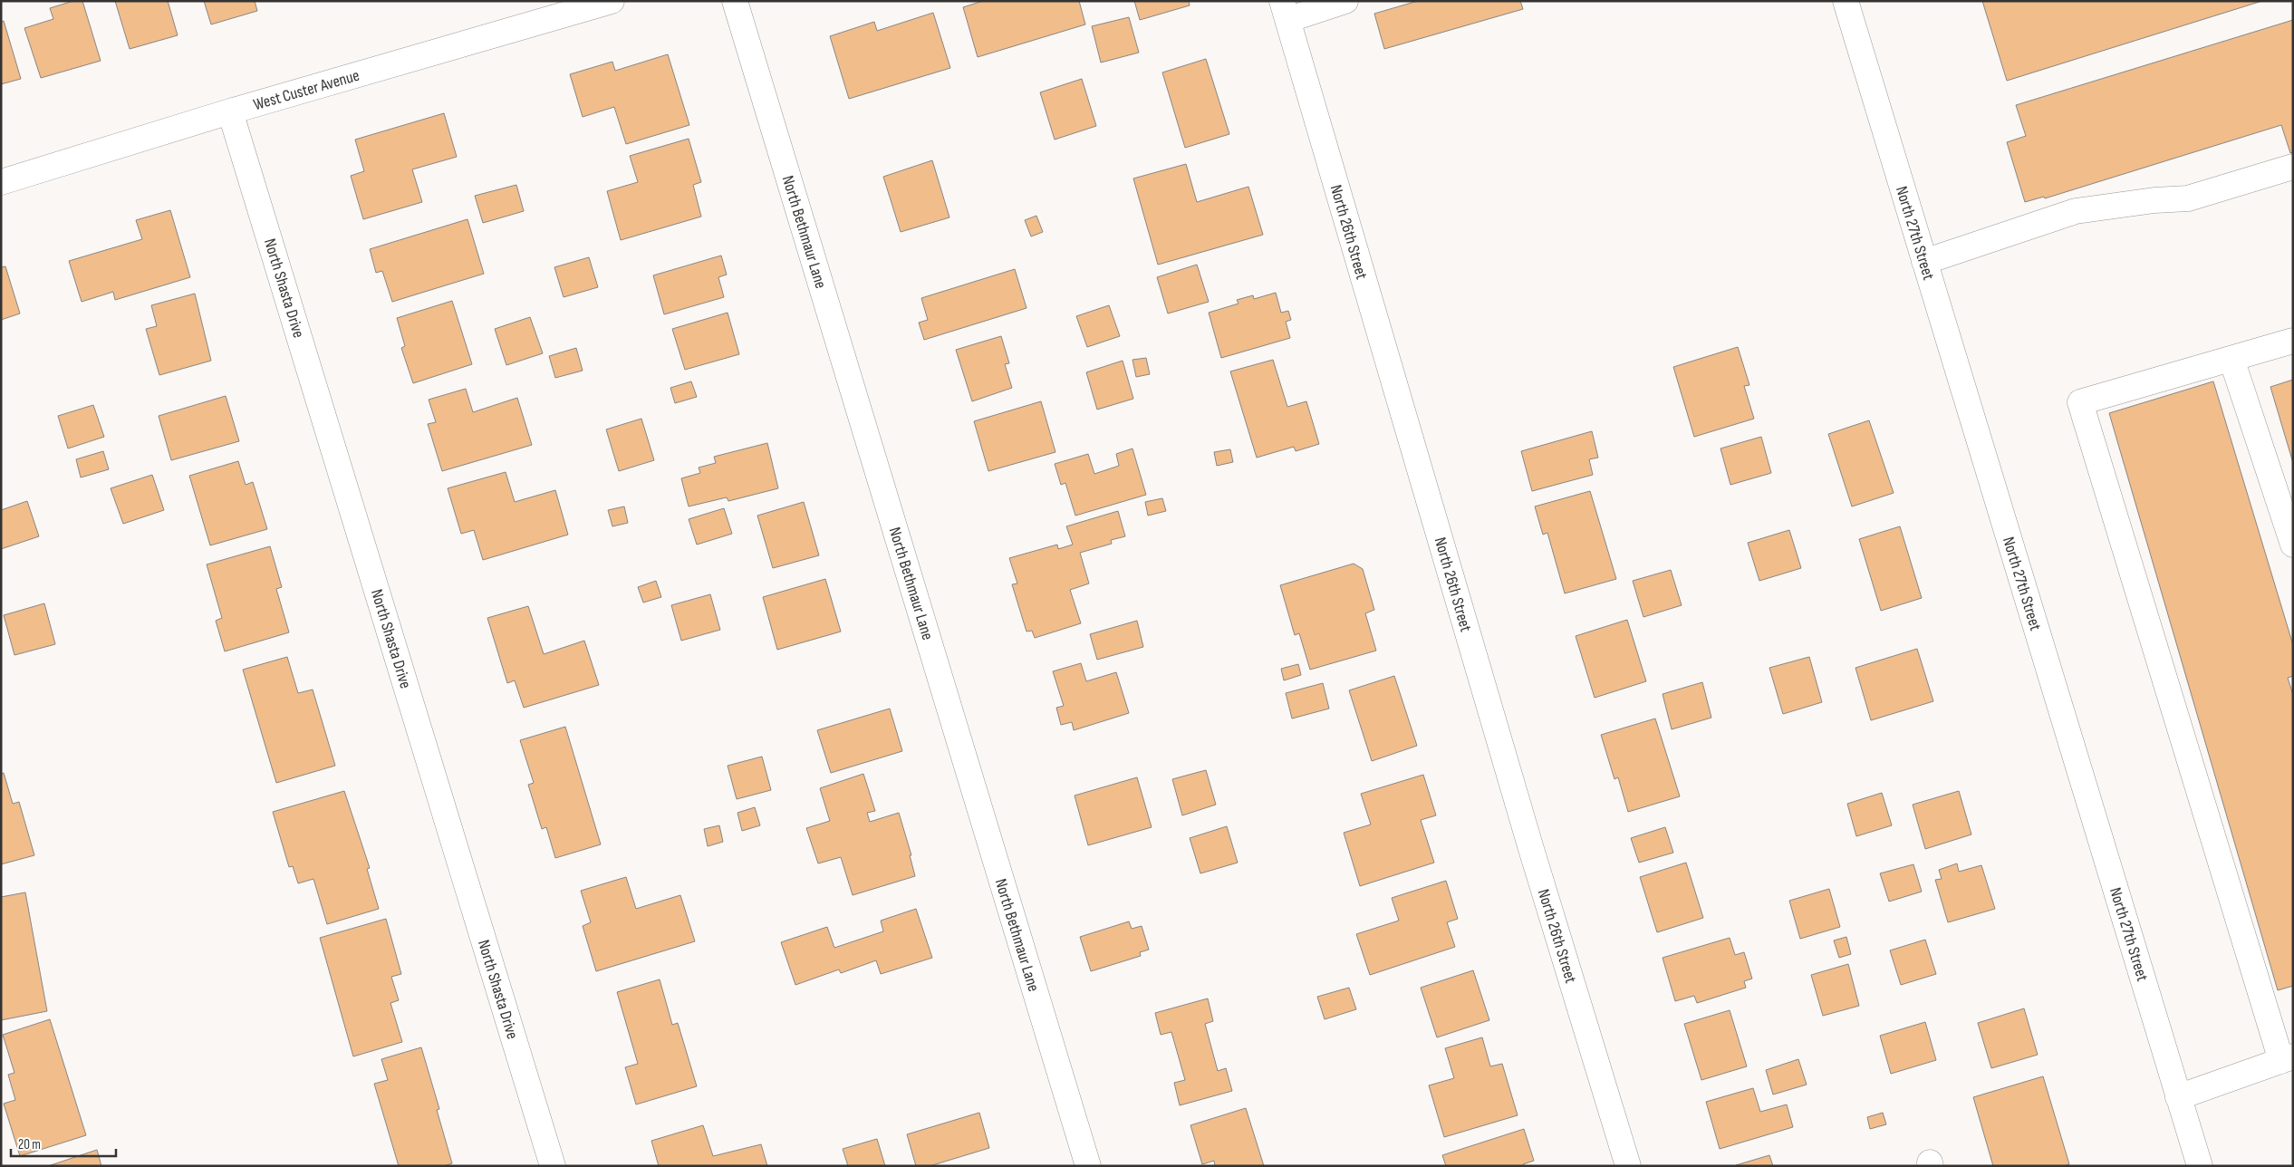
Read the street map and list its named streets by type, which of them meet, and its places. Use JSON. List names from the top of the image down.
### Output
{
  "streets": {
    "street": [
      "West Custer Avenue",
      "North Bethmaur Lane",
      "North 26th Street",
      "North 27th Street",
      "North Shasta Drive"
    ]
  },
  "crossings": [
    ["West Custer Avenue", "North Shasta Drive"]
  ],
  "scale_bar": "20 m"
}
